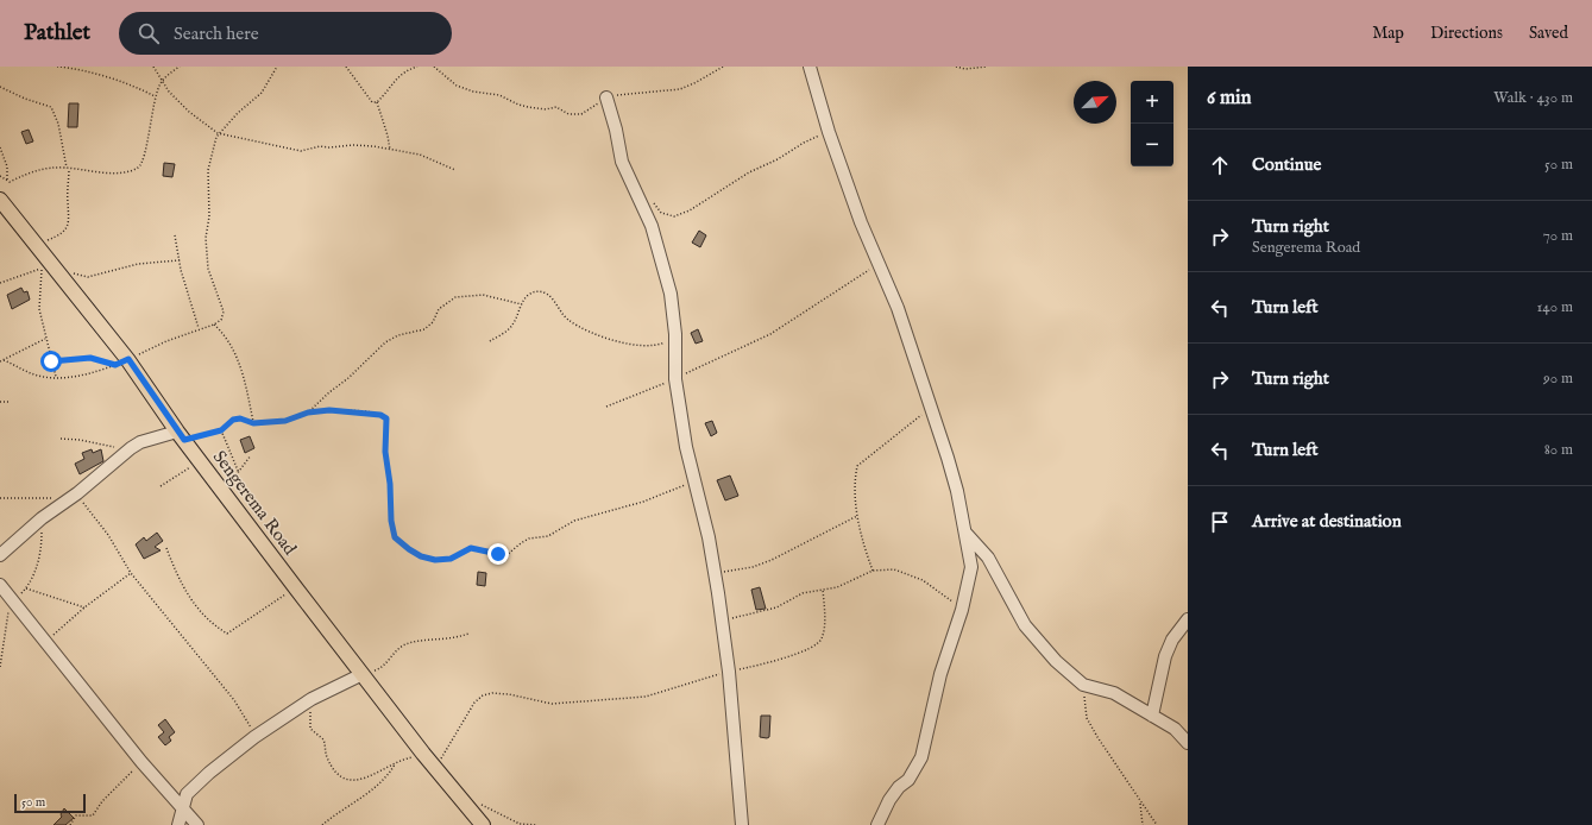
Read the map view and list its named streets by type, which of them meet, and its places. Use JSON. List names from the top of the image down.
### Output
{
  "streets": {
    "main road": ["Sengerema Road"]
  },
  "scale_bar": "50 m",
  "north": "top right",
  "page": {
    "header": "Pathlet",
    "search": "Search here",
    "nav": ["Map", "Directions", "Saved"],
    "heading": ["6 min", "Walk · 430 m"],
    "map_buttons": ["+", "−"],
    "list": [
      ["Continue", "50 m"],
      ["Turn right", "Sengerema Road", "70 m"],
      ["Turn left", "140 m"],
      ["Turn right", "90 m"],
      ["Turn left", "80 m"],
      "Arrive at destination"
    ],
    "scale": "50 m"
  }
}
